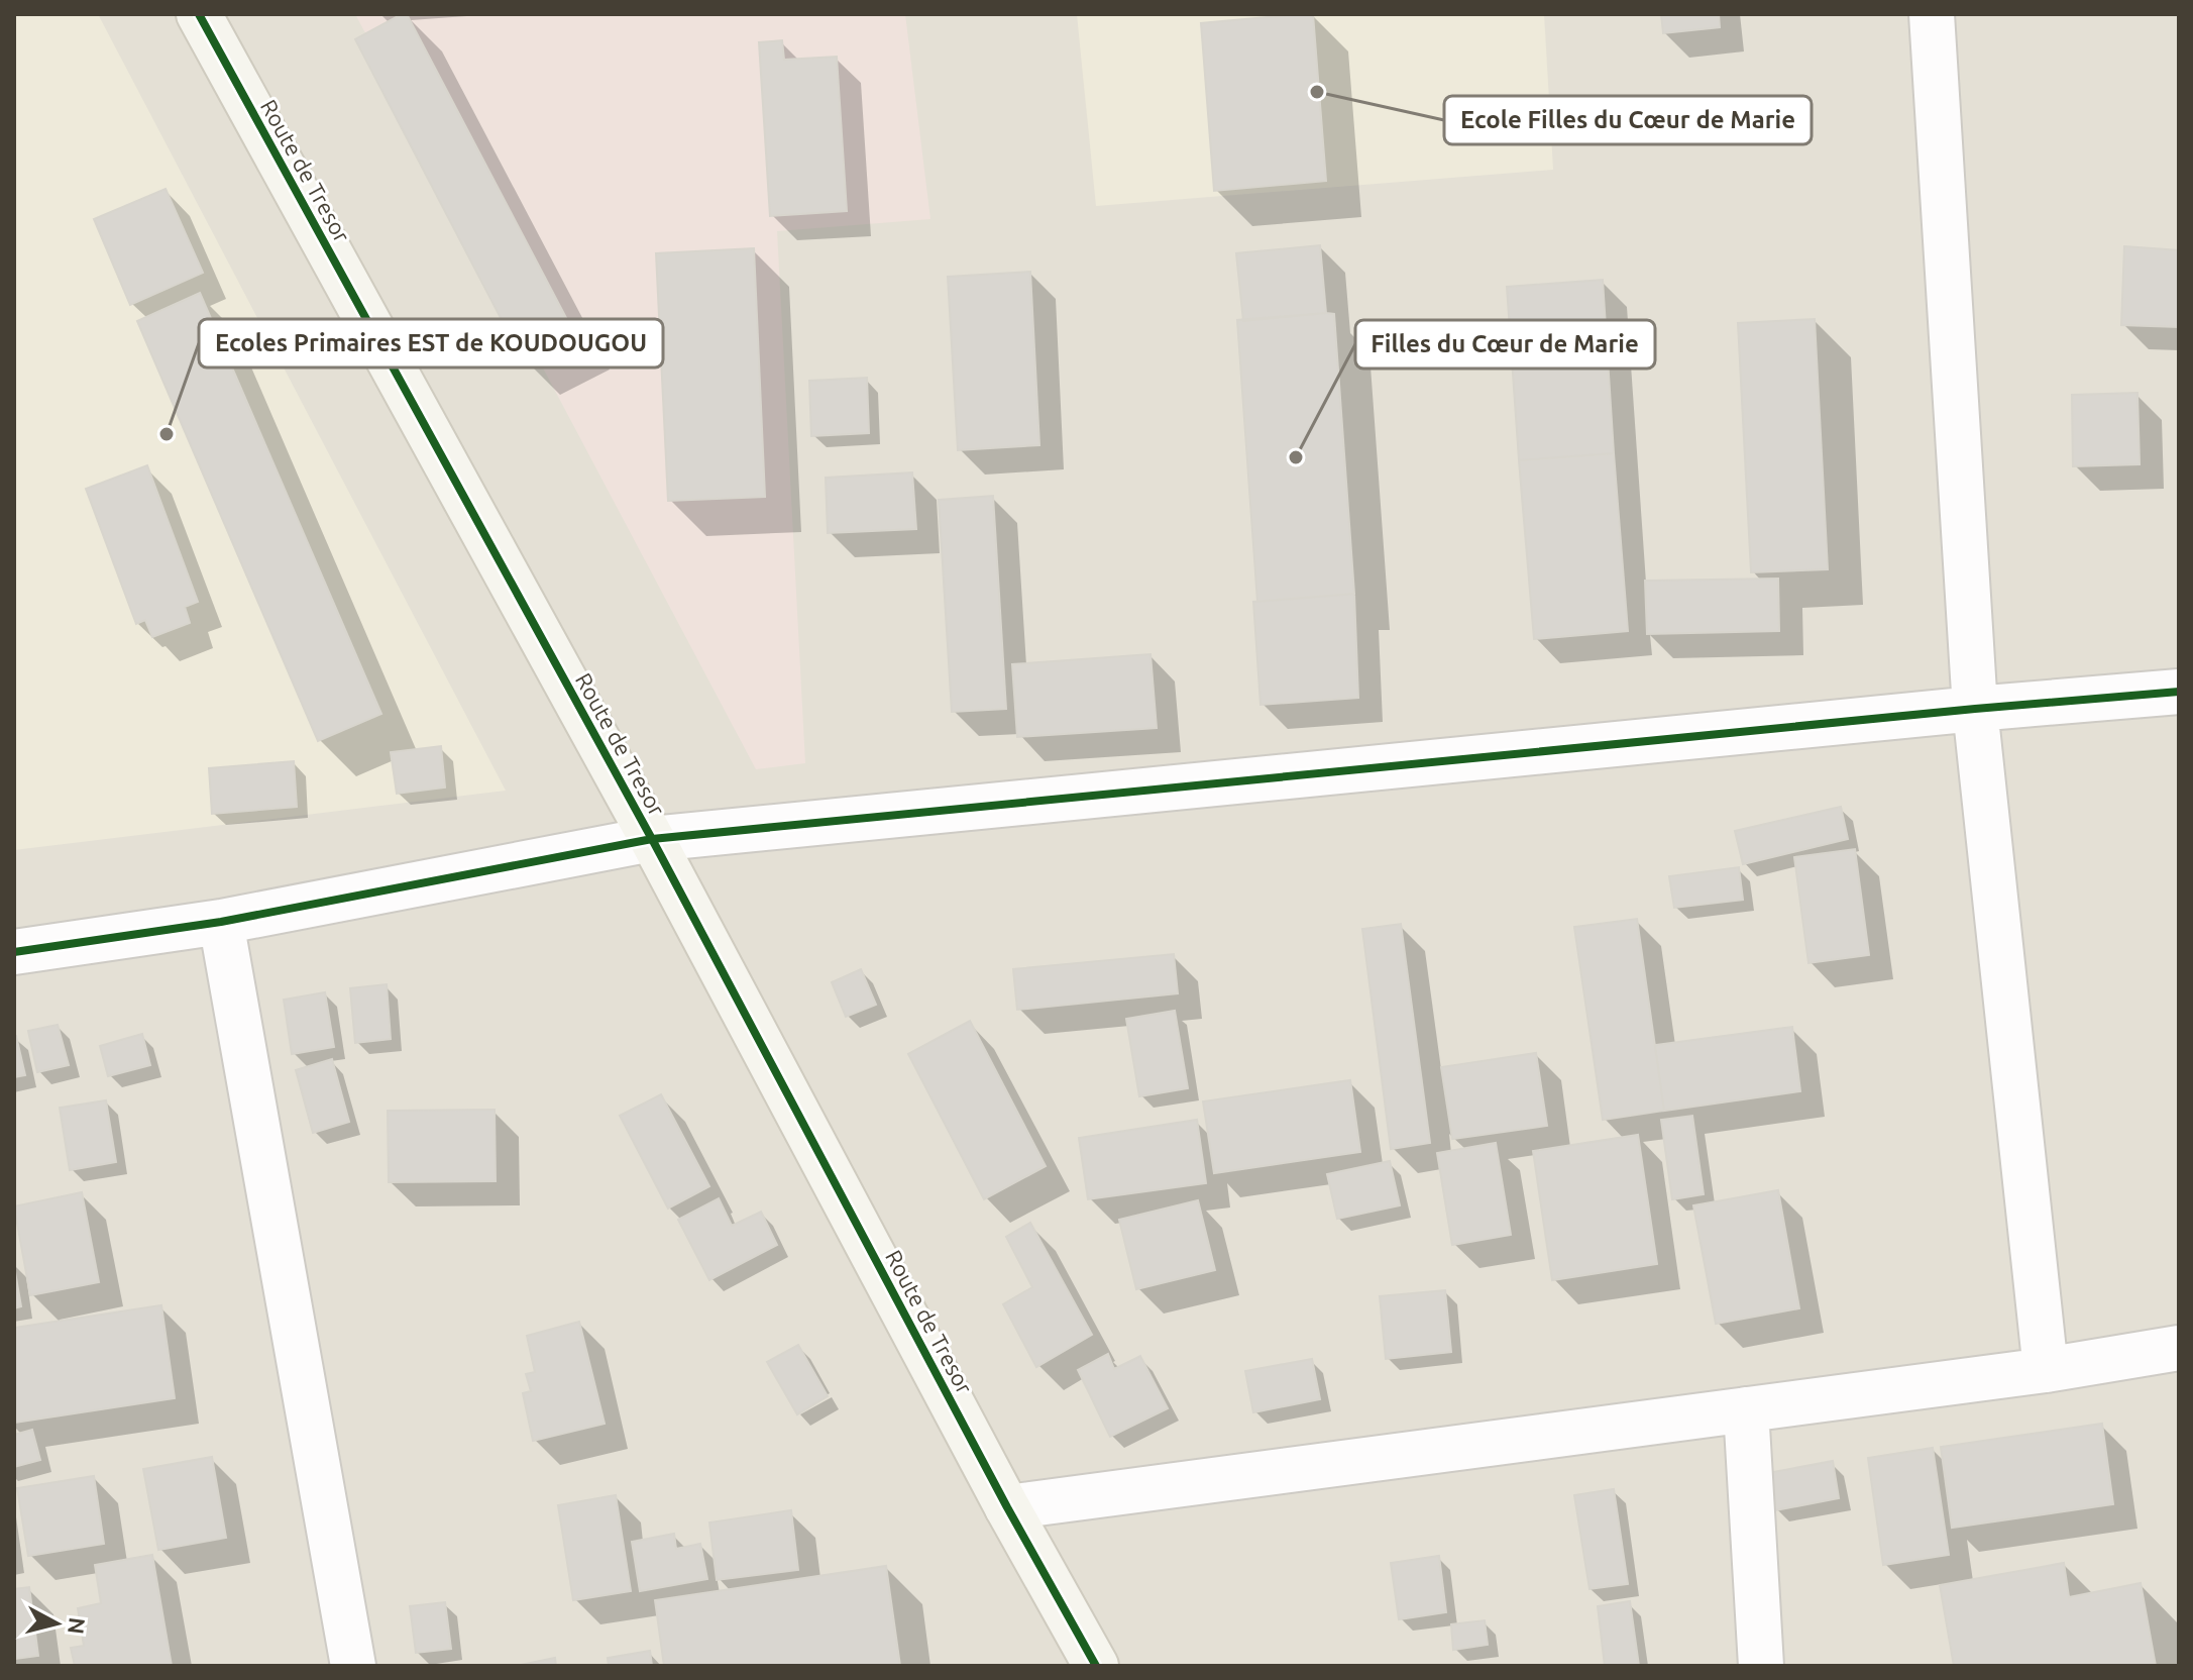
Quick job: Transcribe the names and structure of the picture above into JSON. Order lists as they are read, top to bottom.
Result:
{
  "streets": {
    "street": ["Route de Tresor"]
  },
  "places": ["Ecole Filles du Cœur de Marie", "Ecoles Primaires EST de KOUDOUGOU", "Filles du Cœur de Marie"],
  "north": "right"
}
